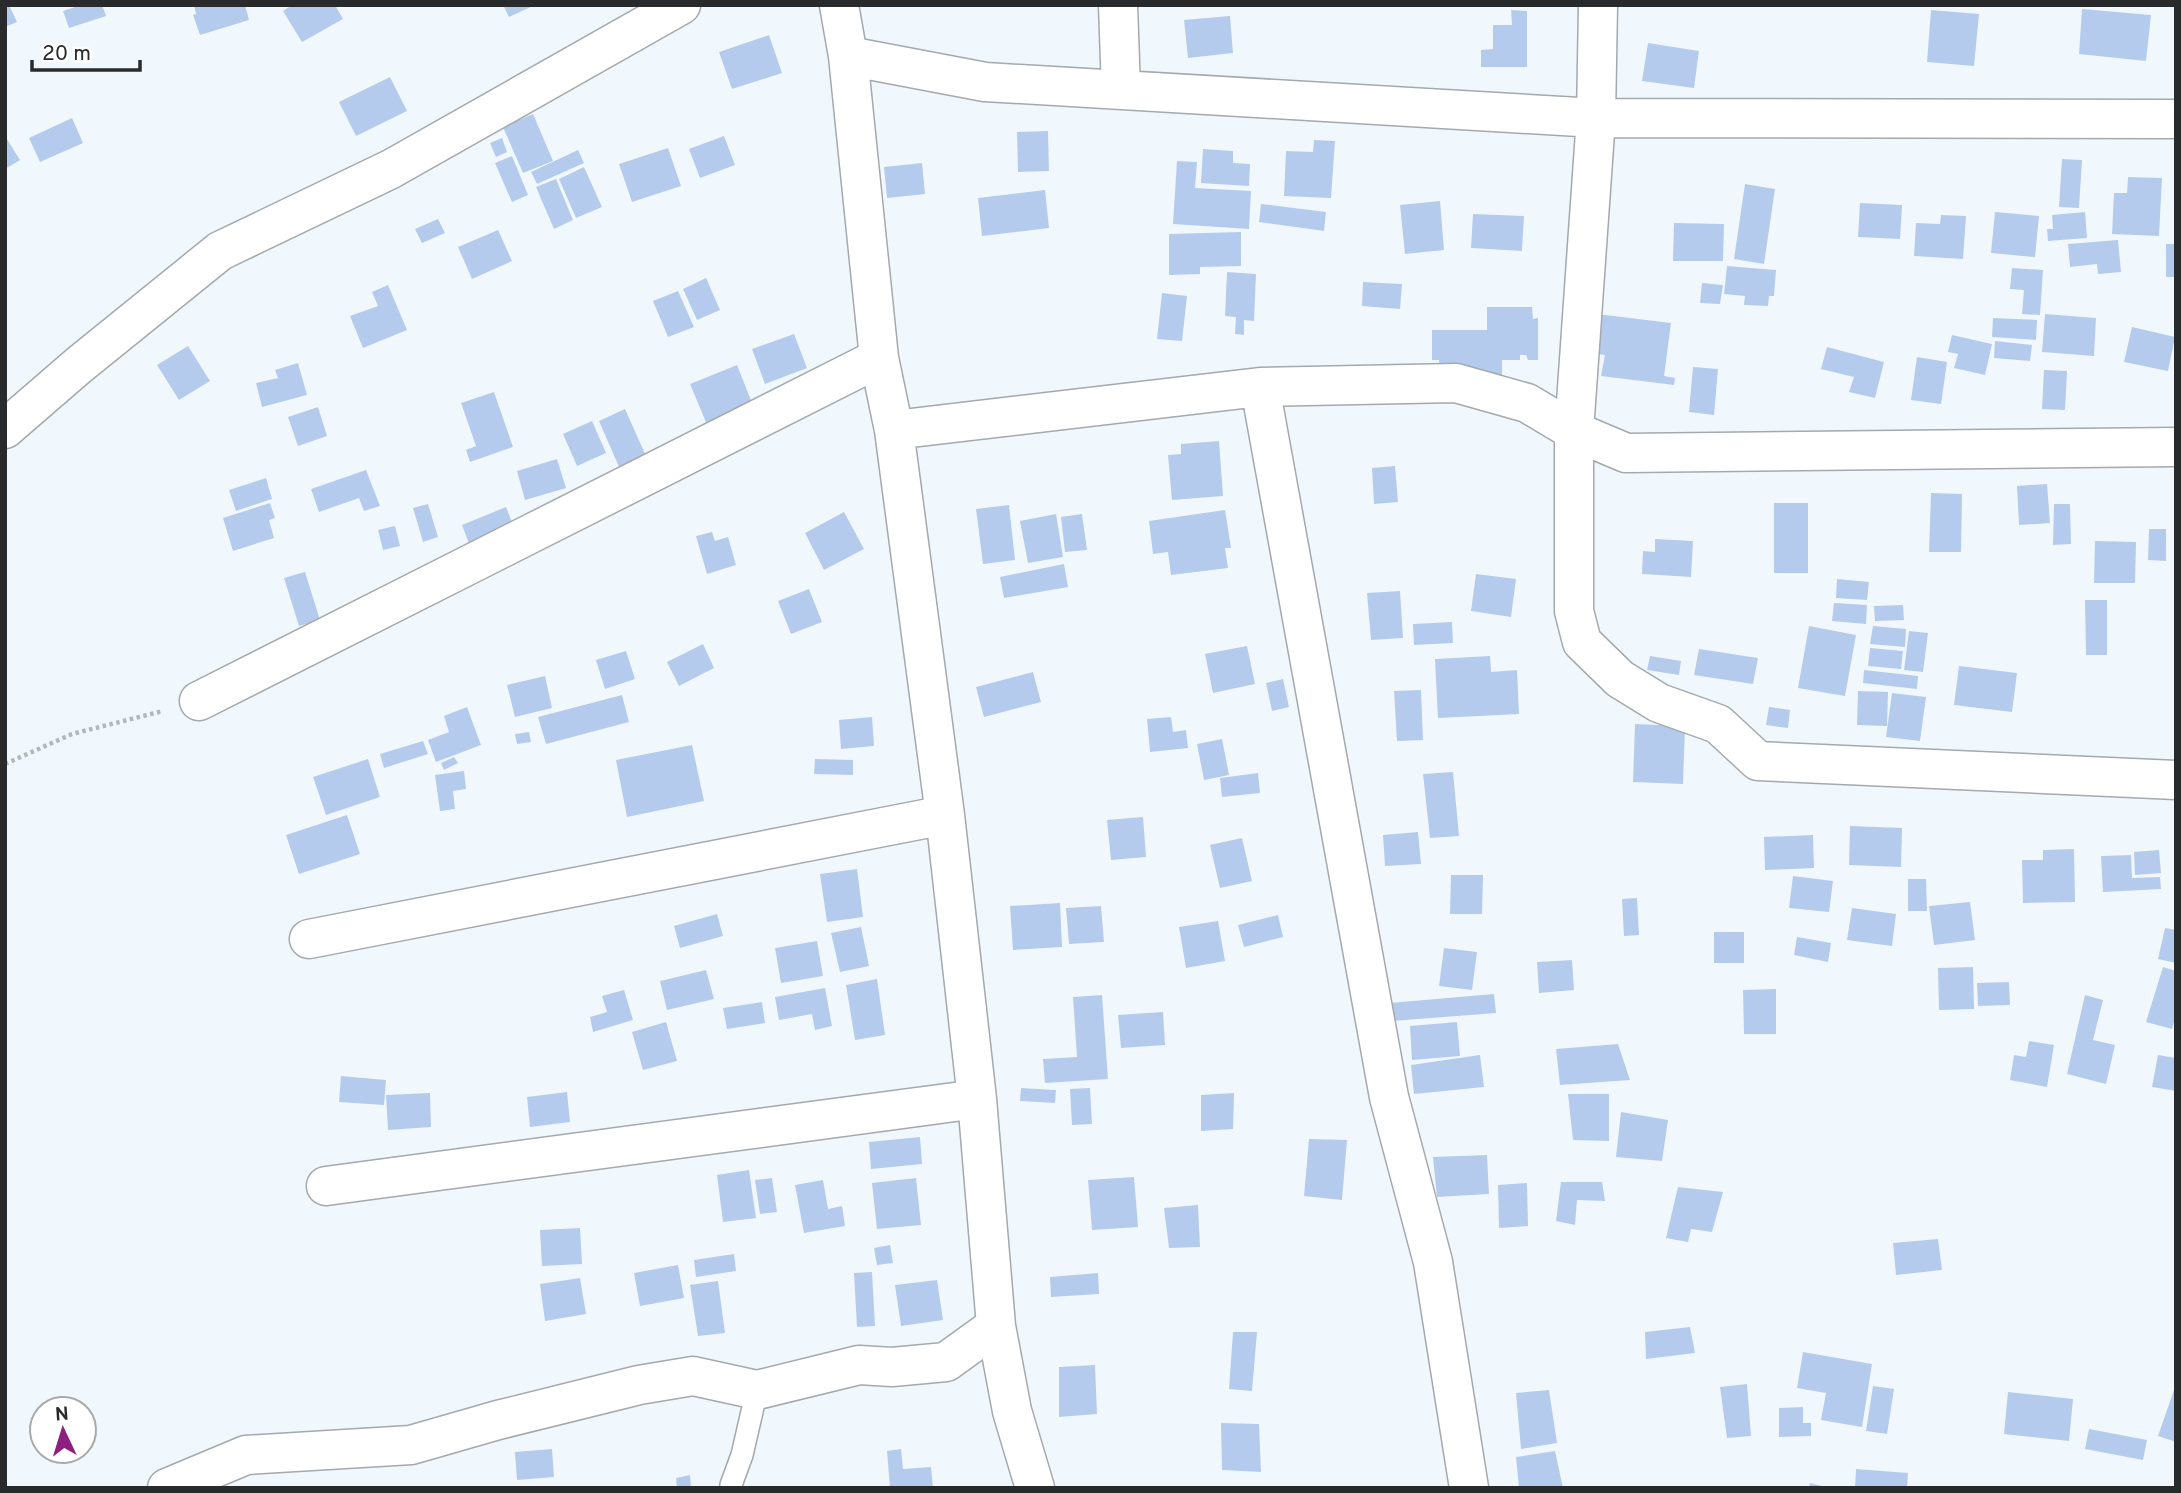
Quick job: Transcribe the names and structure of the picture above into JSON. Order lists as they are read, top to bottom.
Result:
{
  "scale_bar": "20 m",
  "north": "top"
}
